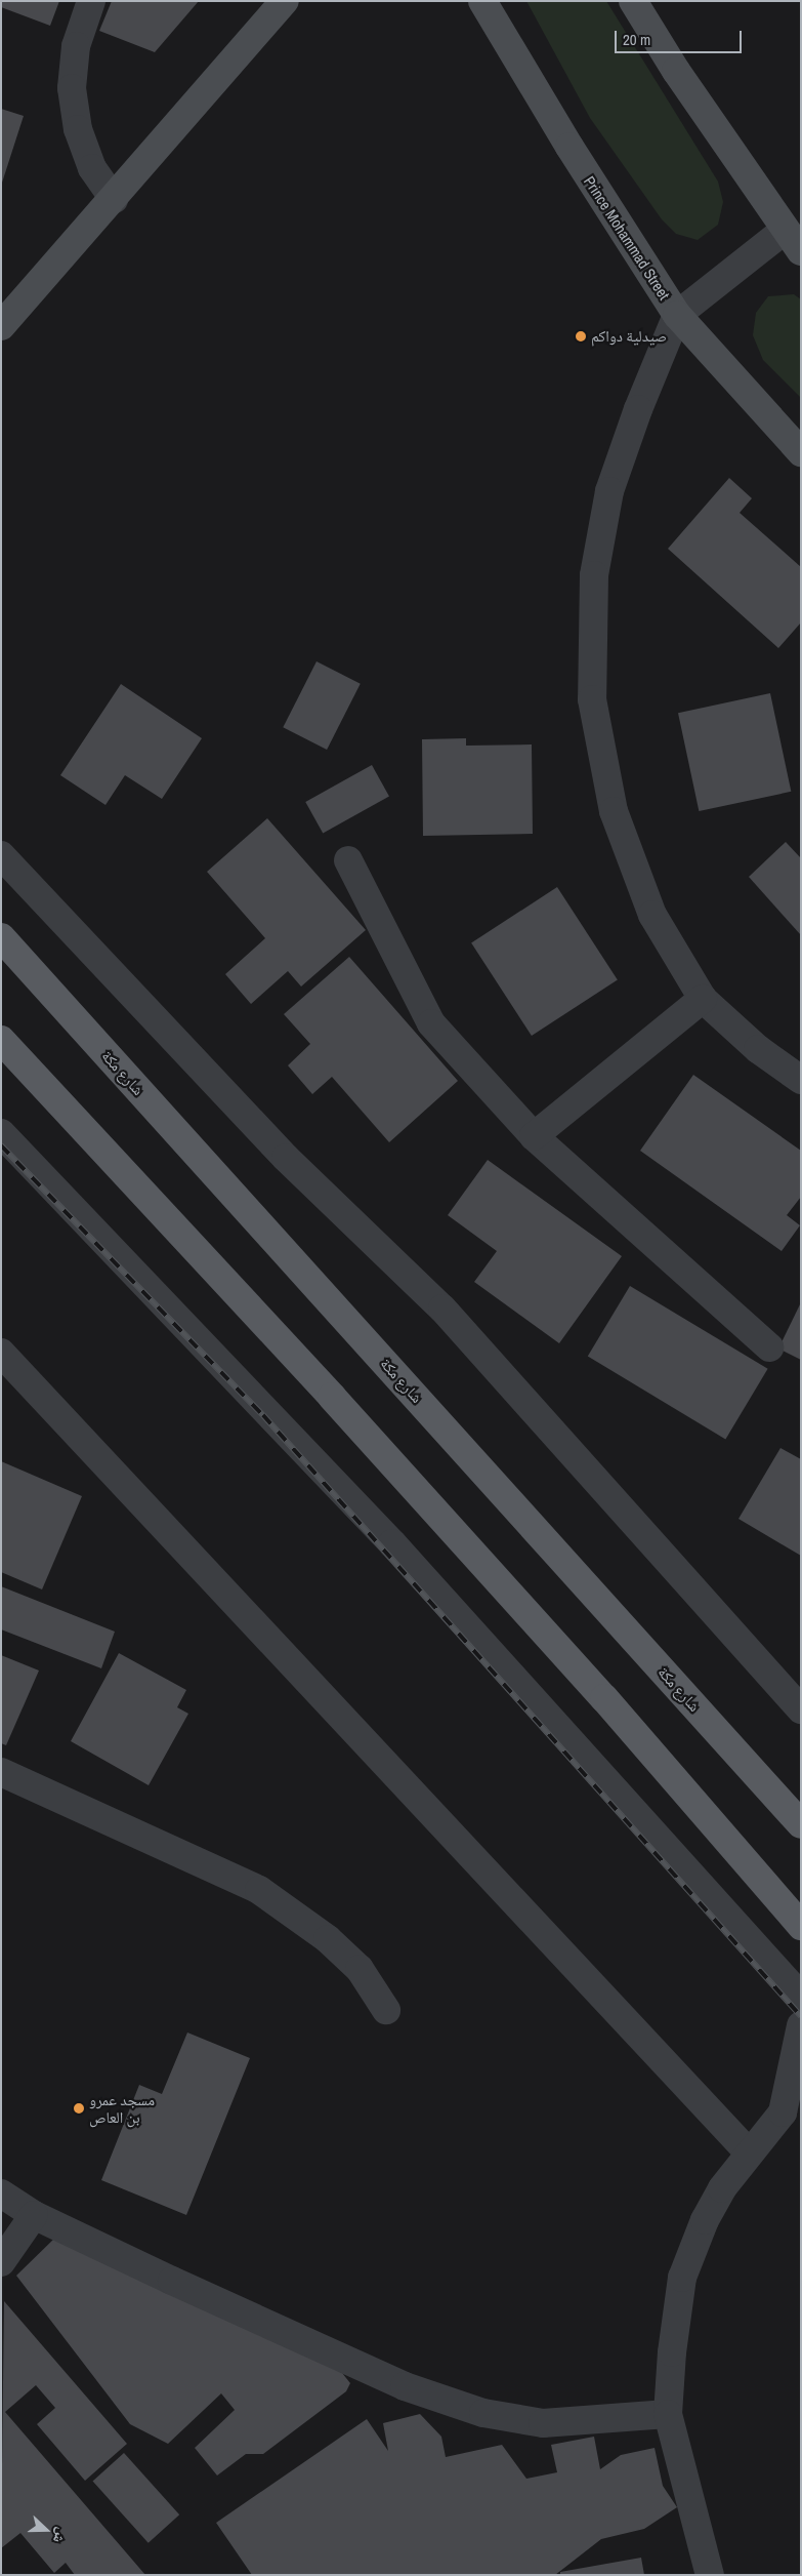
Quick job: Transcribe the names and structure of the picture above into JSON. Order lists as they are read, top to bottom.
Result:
{
  "streets": {
    "main road": ["Prince Mohammad Street", "شارع مكة"]
  },
  "places": ["صيدلية دواكم", "مسجد عمرو بن العاص"],
  "scale_bar": "20 m",
  "north": "right"
}
